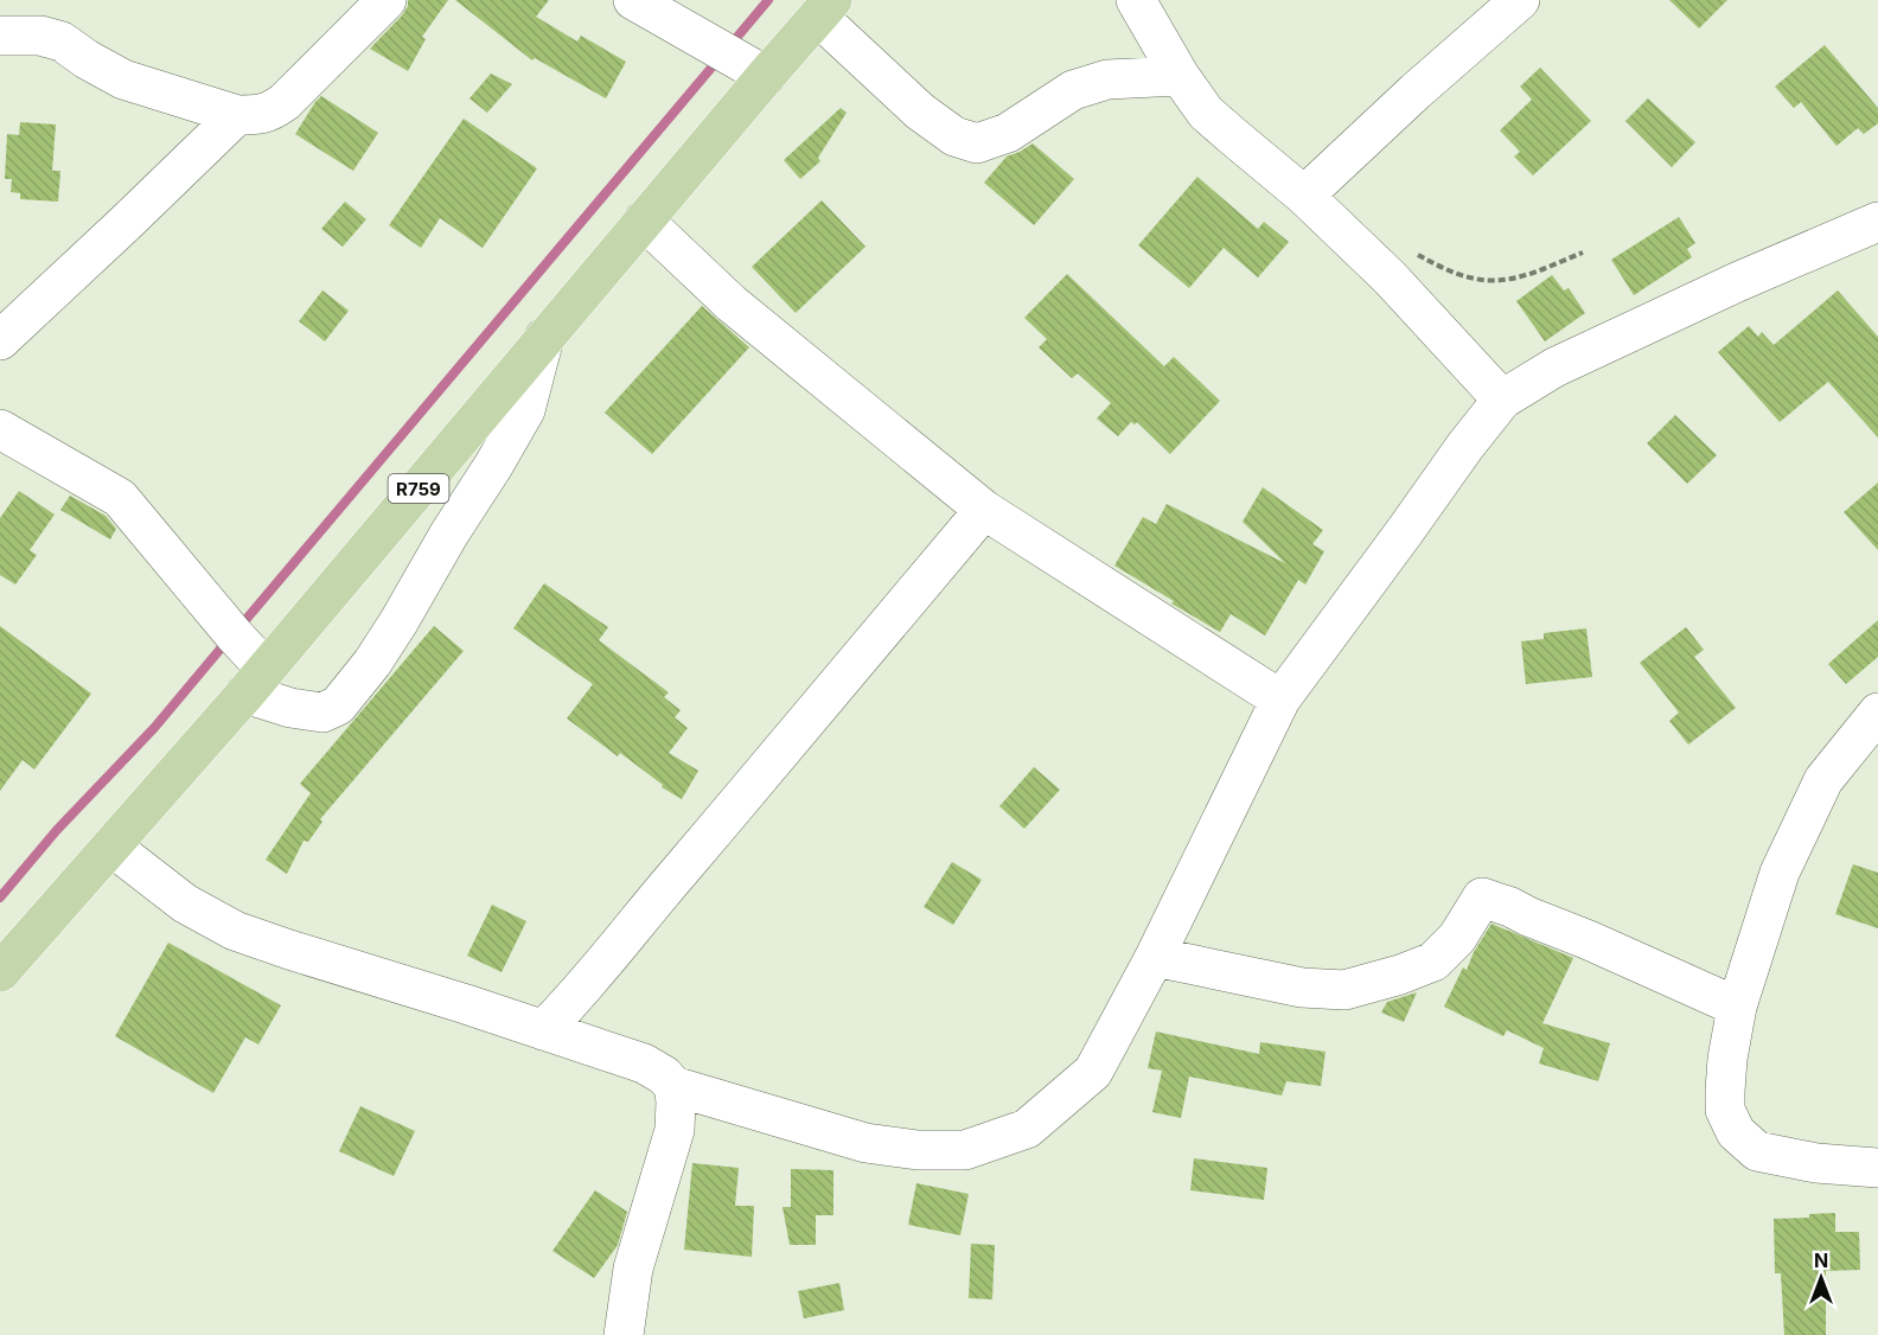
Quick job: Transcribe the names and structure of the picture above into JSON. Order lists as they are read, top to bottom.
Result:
{
  "streets": {
    "main road": ["R759"]
  },
  "north": "top"
}
